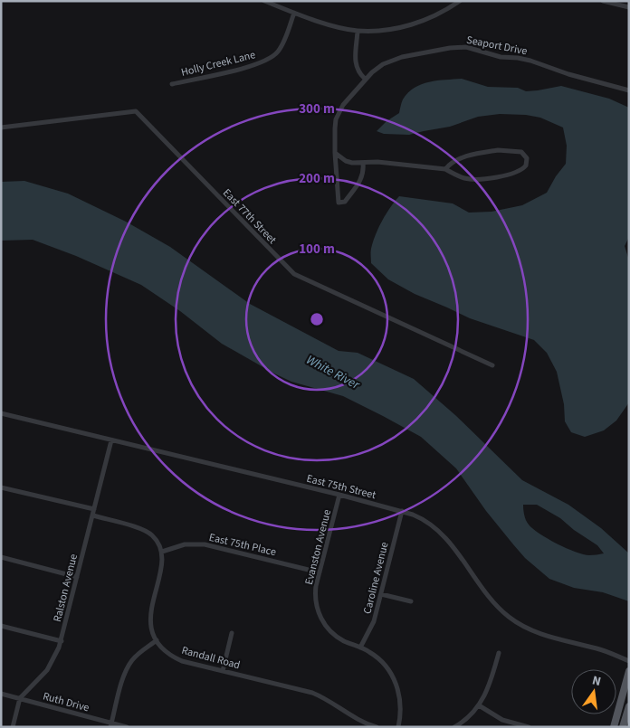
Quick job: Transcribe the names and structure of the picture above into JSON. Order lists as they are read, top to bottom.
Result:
{
  "streets": {
    "street": [
      "Seaport Drive",
      "Holly Creek Lane",
      "East 77th Street",
      "East 75th Street",
      "East 75th Place",
      "Evanston Avenue",
      "Caroline Avenue",
      "Ralston Avenue",
      "Randall Road",
      "Ruth Drive"
    ]
  },
  "crossings": [
    ["East 75th Street", "Evanston Avenue"],
    ["East 75th Street", "Caroline Avenue"],
    ["East 75th Street", "Ralston Avenue"],
    ["East 75th Place", "Evanston Avenue"],
    ["Evanston Avenue", "Caroline Avenue"],
    ["Ralston Avenue", "Ruth Drive"]
  ],
  "water": ["White River"],
  "north": "top",
  "rings": ["300 m", "200 m", "100 m"]
}
